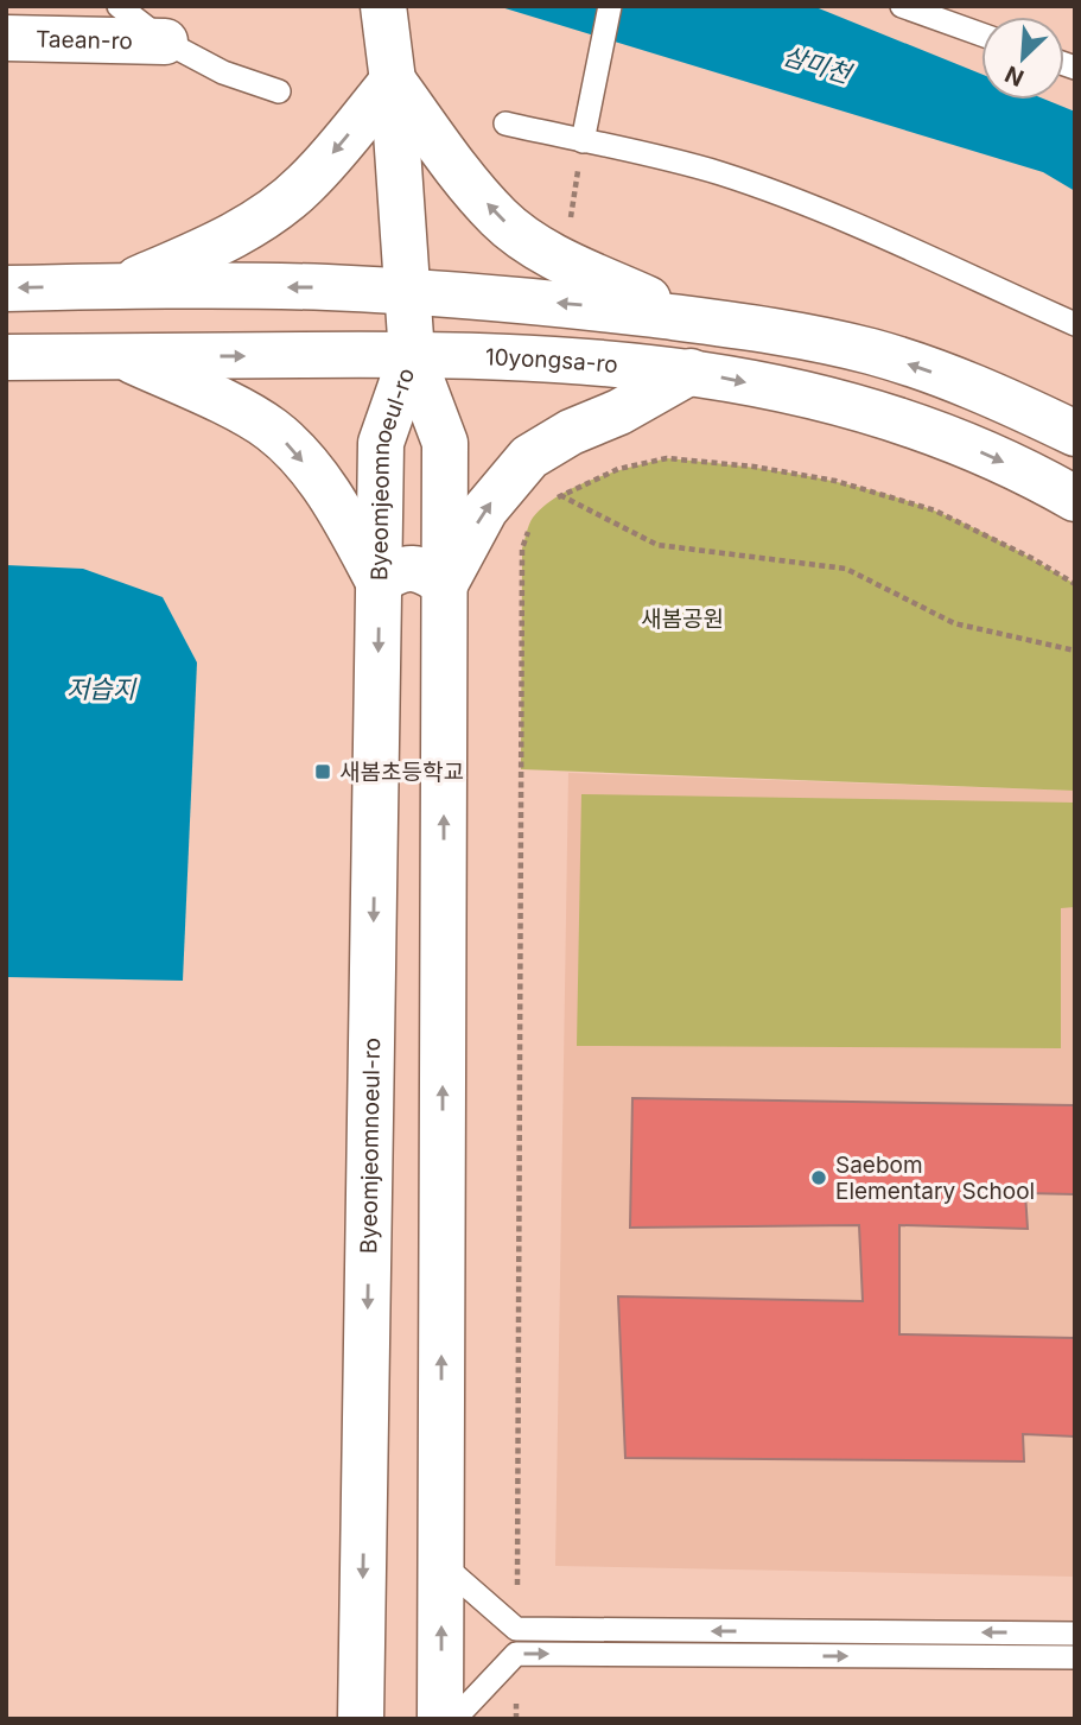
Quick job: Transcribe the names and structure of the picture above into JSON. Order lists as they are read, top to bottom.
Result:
{
  "streets": {
    "street": ["Taean-ro", "10yongsa-ro", "Byeomjeomnoeul-ro"]
  },
  "crossings": [
    ["10yongsa-ro", "Byeomjeomnoeul-ro"]
  ],
  "water": ["삼미천", "저습지"],
  "parks": ["새봄공원"],
  "places": {
    "transit": ["새봄초등학교"],
    "other": ["Saebom Elementary School"]
  },
  "north": "bottom left"
}
